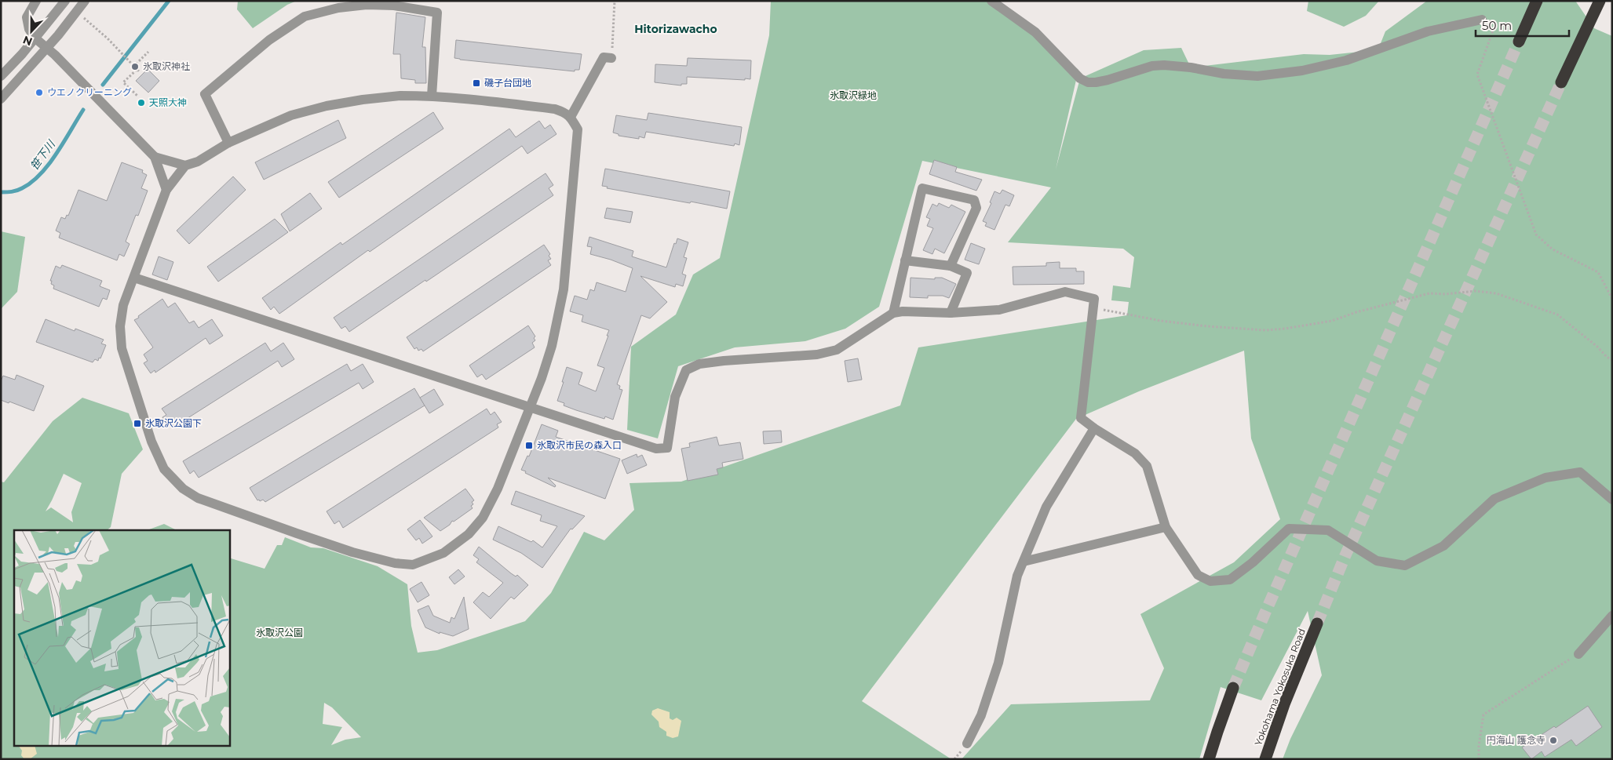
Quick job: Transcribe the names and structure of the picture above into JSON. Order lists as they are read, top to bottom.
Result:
{
  "streets": {
    "highway": ["Yokohama Yokosuka Road"]
  },
  "districts": ["Hitorizawacho"],
  "water": ["笹下川"],
  "parks": ["氷取沢緑地", "氷取沢公園"],
  "places": {
    "other": [
      "氷取沢神社",
      "ウエノクリーニング",
      "天照大神",
      "円海山 護念寺"
    ],
    "transit": ["磯子台団地", "氷取沢公園下", "氷取沢市民の森入口"]
  },
  "scale_bar": "50 m",
  "north": "bottom"
}
